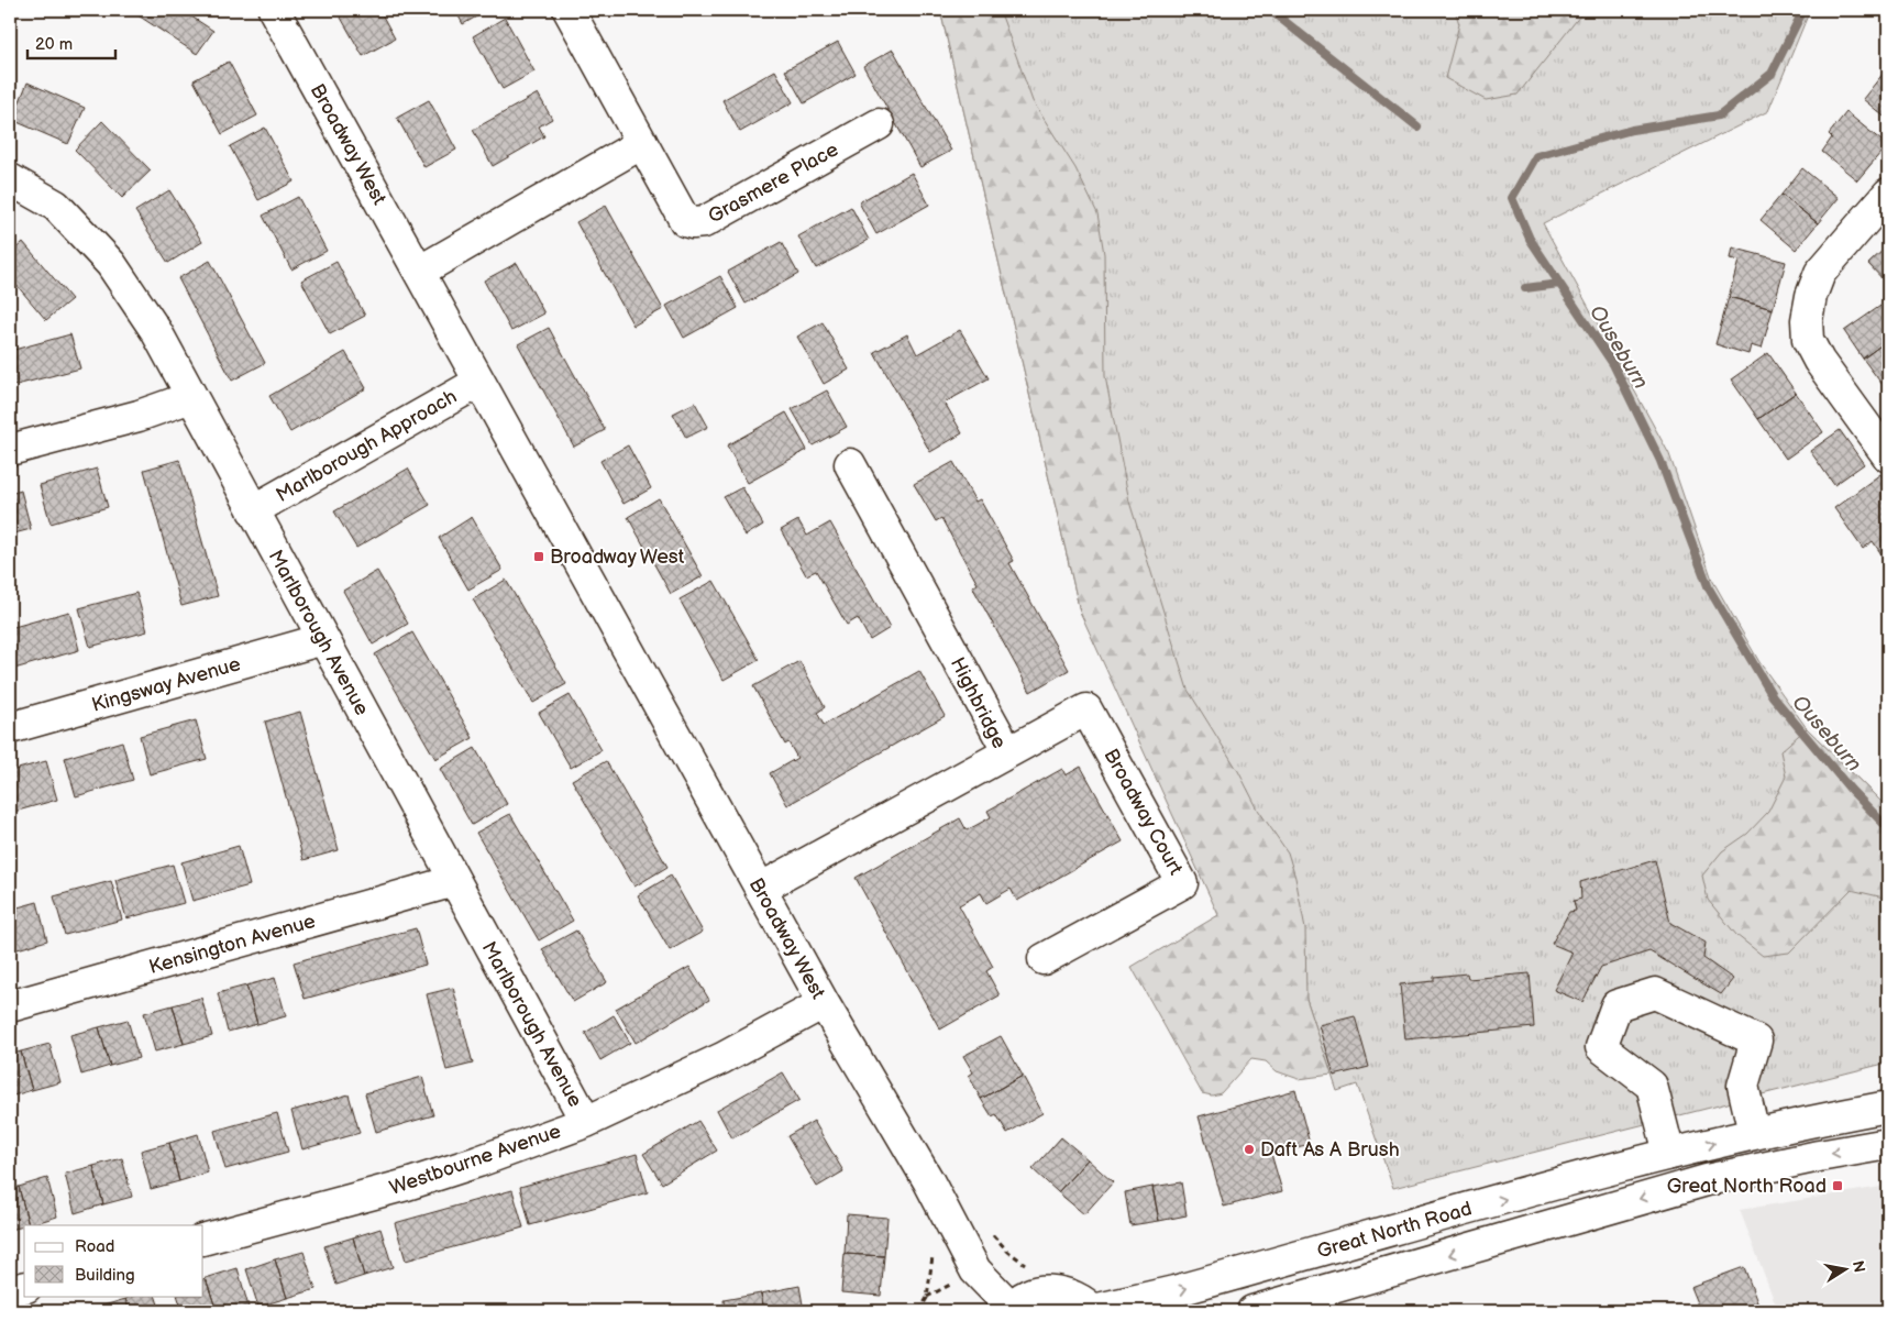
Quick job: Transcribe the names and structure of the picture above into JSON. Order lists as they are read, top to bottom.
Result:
{
  "streets": {
    "street": [
      "Broadway West",
      "Grasmere Place",
      "Marlborough Approach",
      "Marlborough Avenue",
      "Kingsway Avenue",
      "Highbridge",
      "Broadway Court",
      "Kensington Avenue",
      "Westbourne Avenue",
      "Great North Road"
    ]
  },
  "crossings": [
    ["Broadway West", "Marlborough Approach"],
    ["Broadway West", "Highbridge"],
    ["Broadway West", "Westbourne Avenue"],
    ["Broadway West", "Great North Road"],
    ["Marlborough Approach", "Marlborough Avenue"],
    ["Marlborough Avenue", "Kingsway Avenue"],
    ["Marlborough Avenue", "Kensington Avenue"],
    ["Marlborough Avenue", "Westbourne Avenue"],
    ["Highbridge", "Broadway Court"]
  ],
  "water": ["Ouseburn"],
  "places": {
    "transit": ["Broadway West", "Great North Road"],
    "other": ["Daft As A Brush"]
  },
  "legend": ["Road", "Building"],
  "scale_bar": "20 m",
  "north": "right"
}
